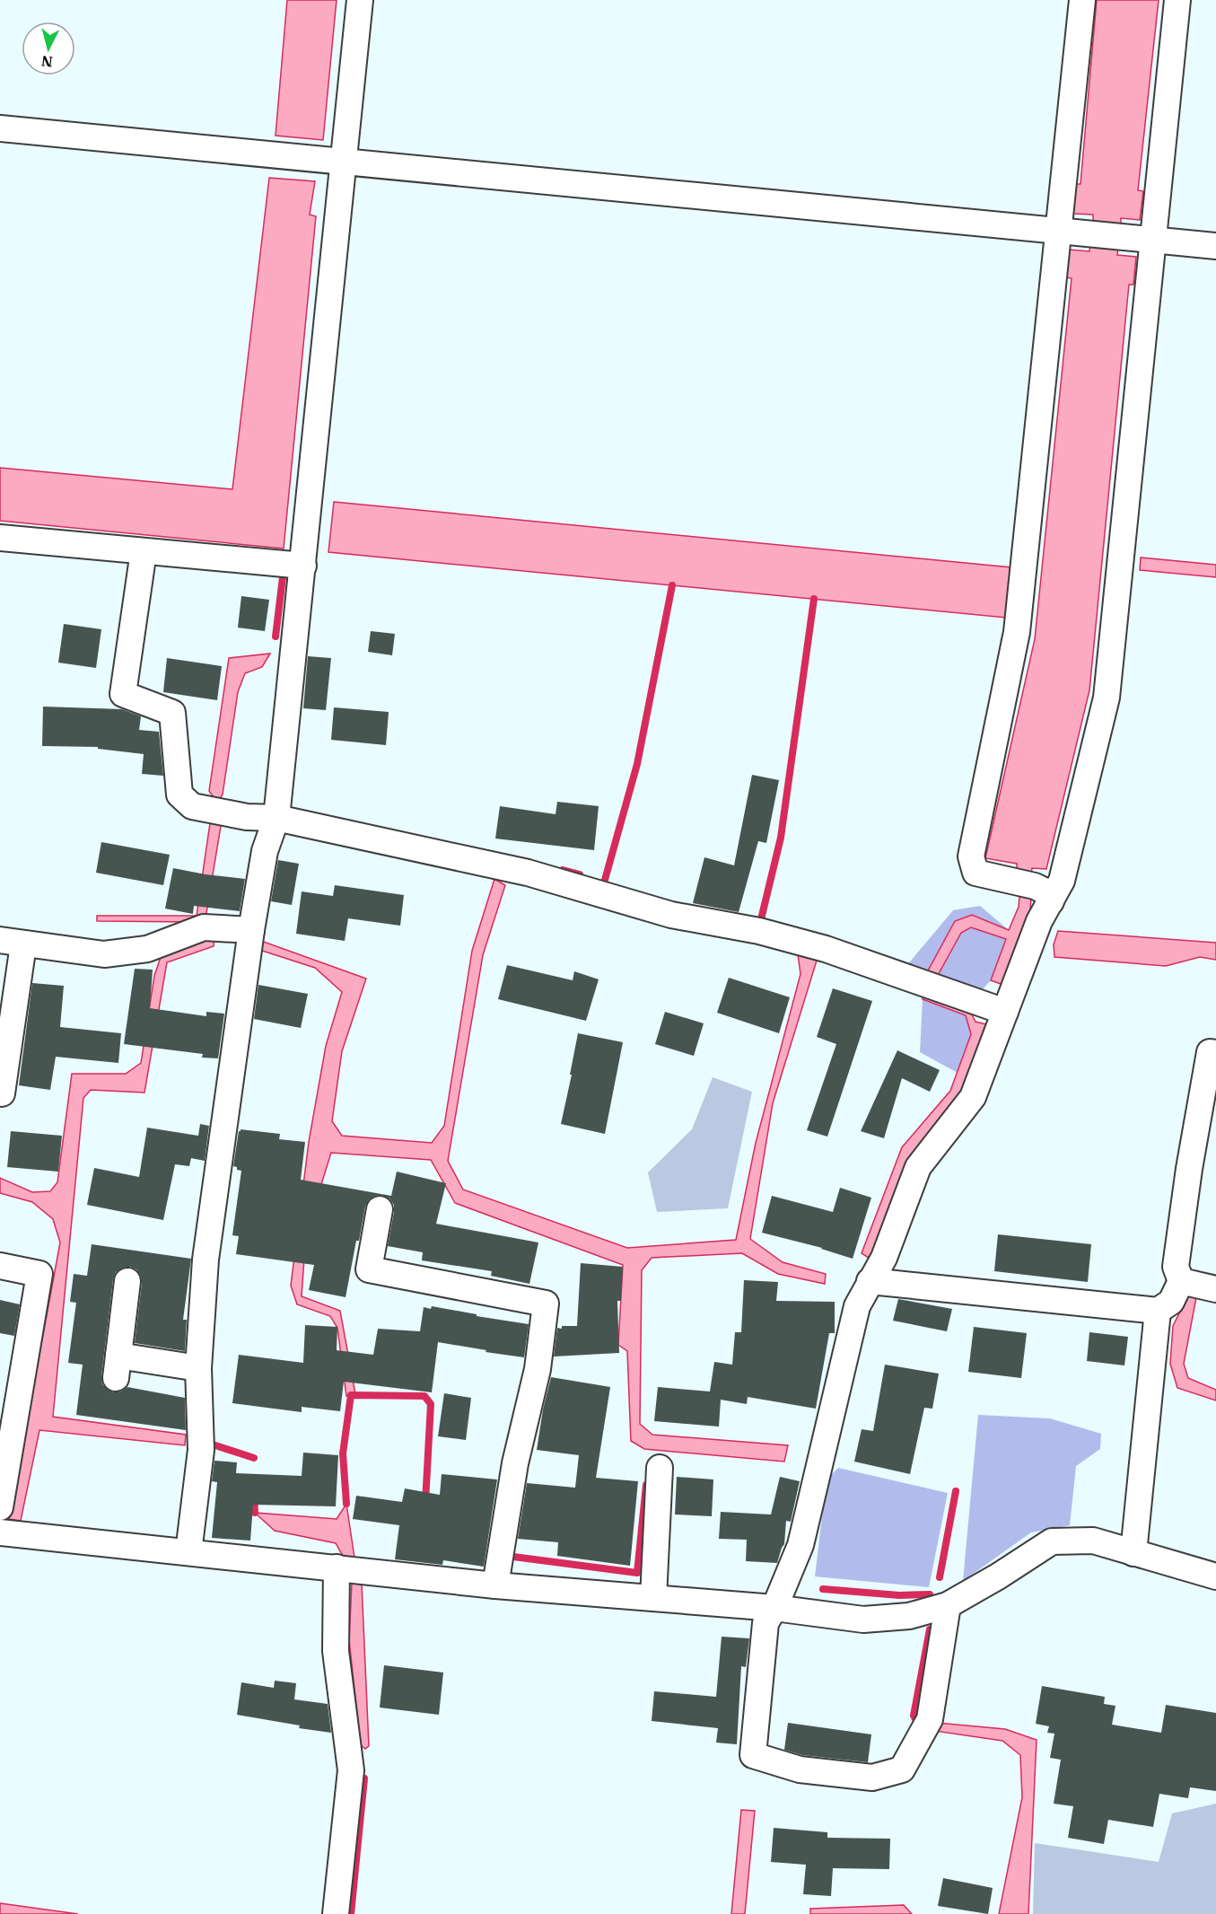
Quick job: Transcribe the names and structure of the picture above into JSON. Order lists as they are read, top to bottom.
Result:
{
  "north": "bottom"
}
